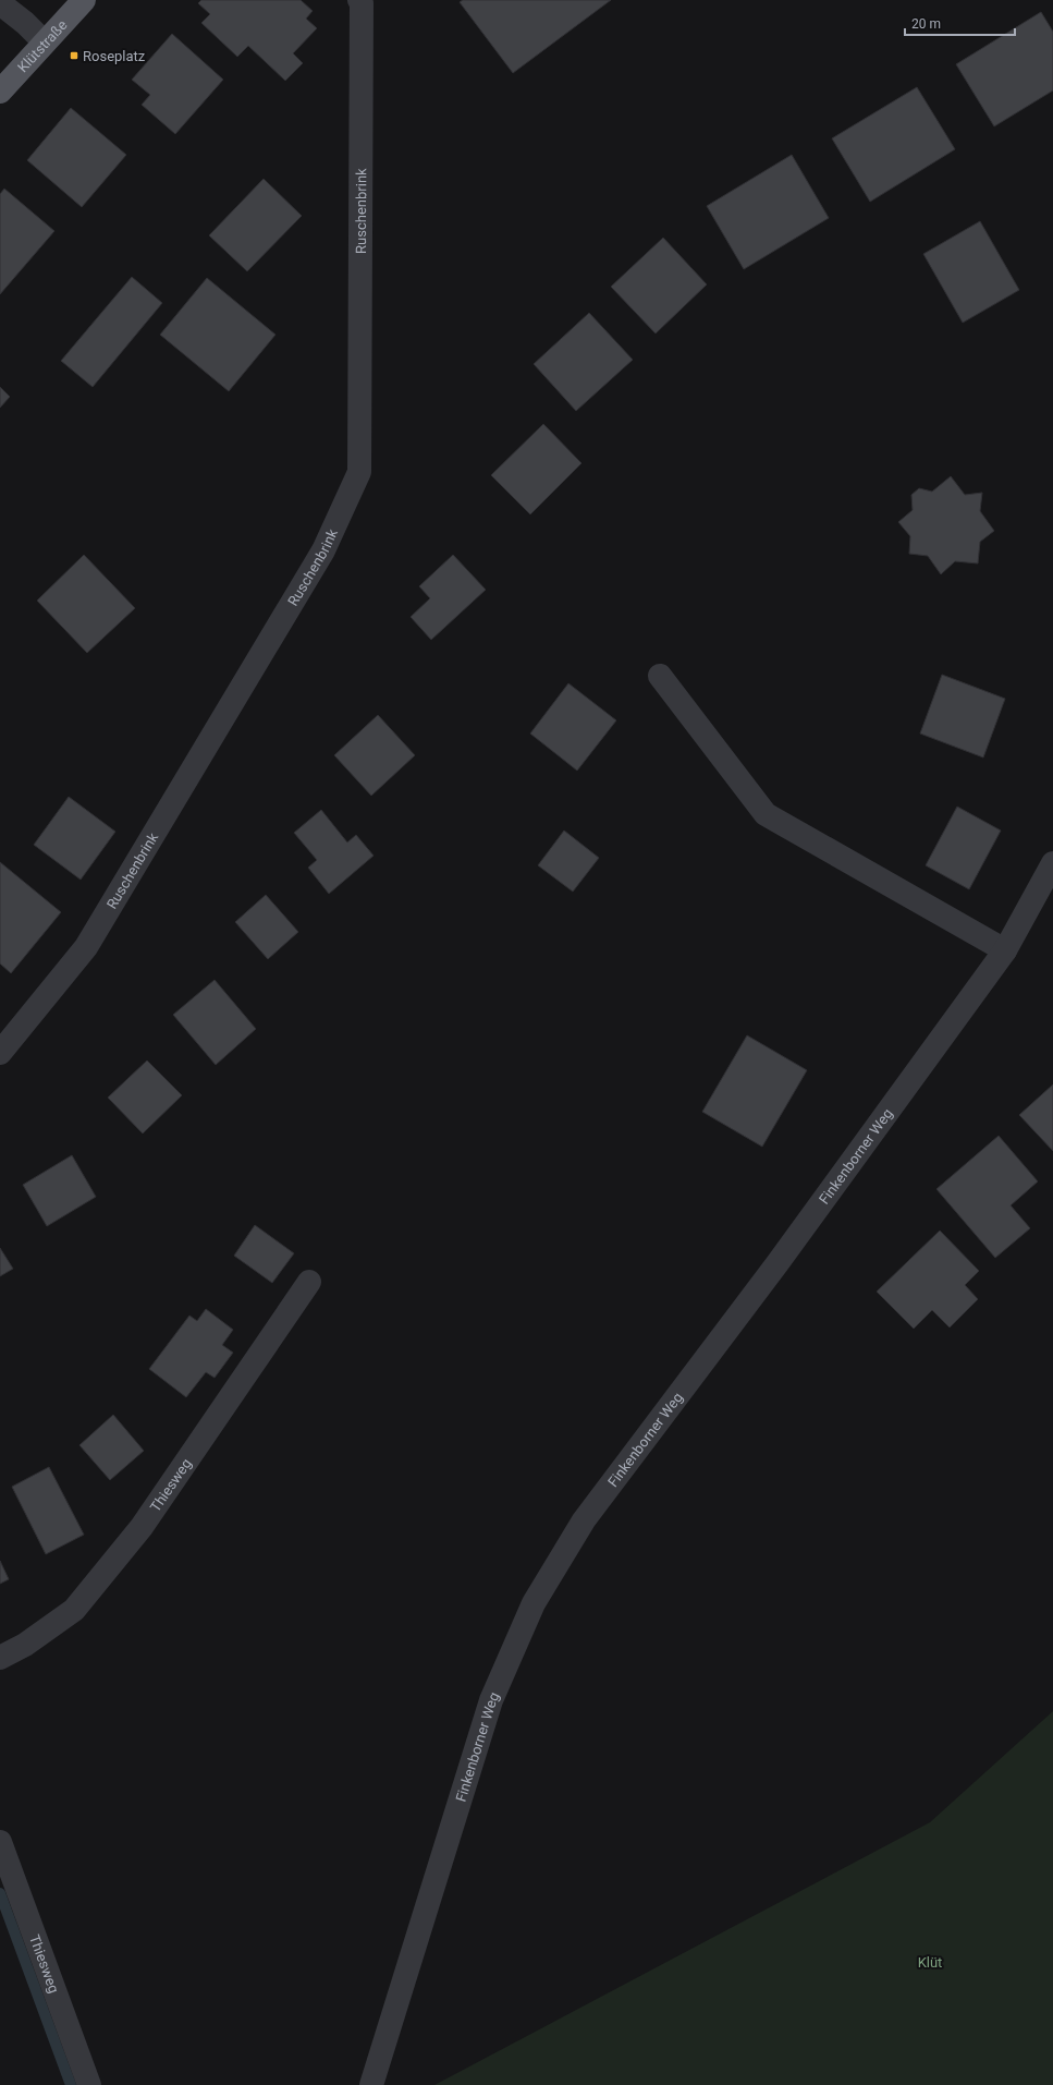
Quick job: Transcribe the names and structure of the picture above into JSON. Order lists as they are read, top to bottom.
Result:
{
  "streets": {
    "main road": ["Klütstraße"],
    "street": ["Ruschenbrink", "Finkenborner Weg", "Thiesweg"]
  },
  "parks": ["Klüt"],
  "places": {
    "transit": ["Roseplatz"]
  },
  "scale_bar": "20 m"
}
